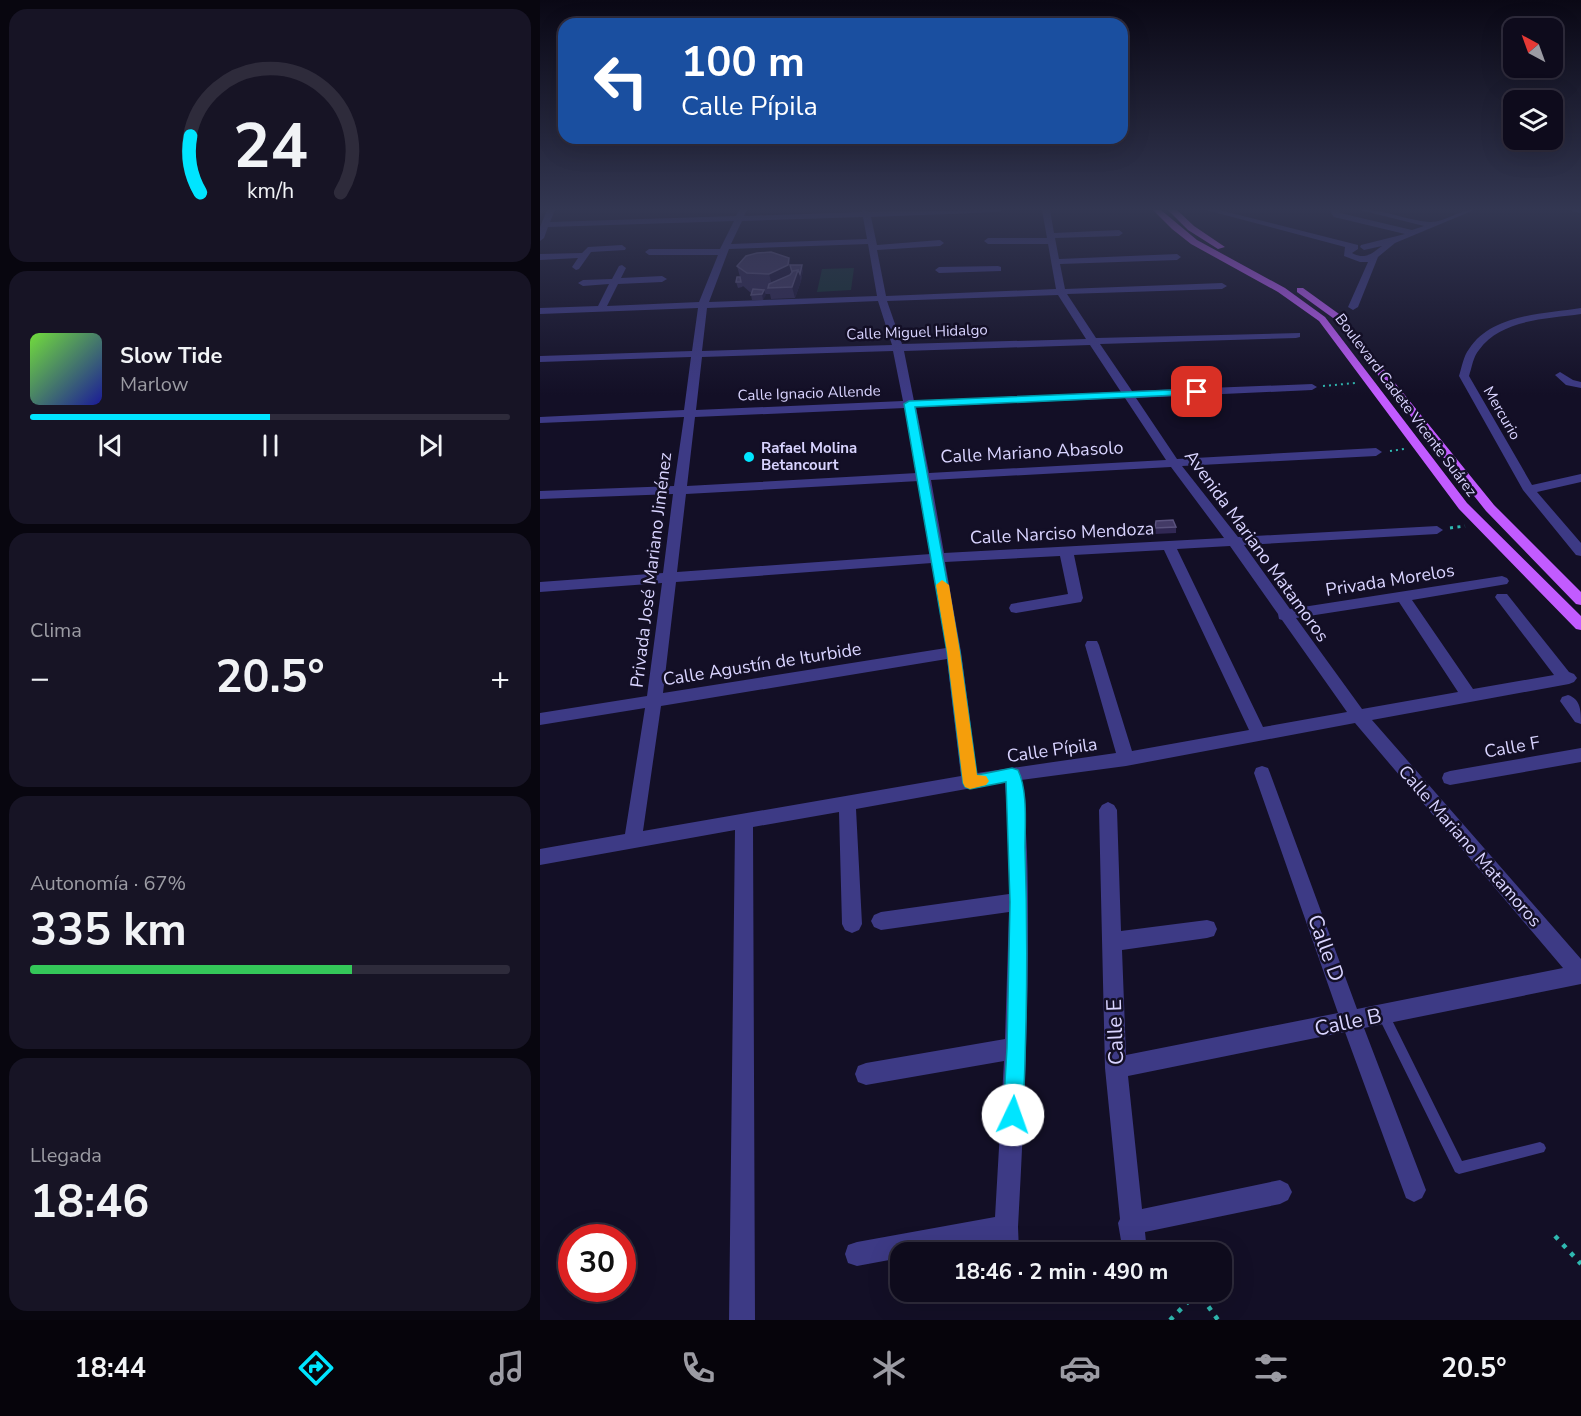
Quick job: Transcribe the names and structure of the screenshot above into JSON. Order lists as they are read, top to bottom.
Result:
{
  "streets": {
    "main road": ["Boulevard Cadete Vicente Suárez"],
    "street": [
      "Calle Miguel Hidalgo",
      "Calle Ignacio Allende",
      "Mercurio",
      "Calle Mariano Abasolo",
      "Calle Narciso Mendoza",
      "Avenida Mariano Matamoros",
      "Privada José Mariano Jiménez",
      "Privada Morelos",
      "Calle Agustín de Iturbide",
      "Calle F",
      "Calle Pípila",
      "Calle Mariano Matamoros",
      "Calle D",
      "Calle B",
      "Calle E"
    ]
  },
  "crossings": [
    ["Calle Miguel Hidalgo", "Avenida Mariano Matamoros"],
    ["Calle Miguel Hidalgo", "Privada José Mariano Jiménez"],
    ["Calle Ignacio Allende", "Avenida Mariano Matamoros"],
    ["Calle Ignacio Allende", "Privada José Mariano Jiménez"],
    ["Calle Mariano Abasolo", "Avenida Mariano Matamoros"],
    ["Calle Mariano Abasolo", "Privada José Mariano Jiménez"],
    ["Calle Narciso Mendoza", "Avenida Mariano Matamoros"],
    ["Calle Narciso Mendoza", "Privada José Mariano Jiménez"],
    ["Avenida Mariano Matamoros", "Privada Morelos"],
    ["Avenida Mariano Matamoros", "Calle Pípila"],
    ["Avenida Mariano Matamoros", "Calle Mariano Matamoros"],
    ["Privada José Mariano Jiménez", "Calle Agustín de Iturbide"],
    ["Privada José Mariano Jiménez", "Calle Pípila"],
    ["Calle Pípila", "Calle Mariano Matamoros"],
    ["Calle Mariano Matamoros", "Calle B"],
    ["Calle D", "Calle B"],
    ["Calle B", "Calle E"]
  ],
  "places": ["Rafael Molina Betancourt"],
  "north": "top left",
  "page": {
    "turn": ["100 m", "Calle Pípila"],
    "song": ["Slow Tide", "Marlow"],
    "tile": [
      "Clima",
      ["Autonomía · 67%", "335 km"],
      ["Llegada", "18:46"]
    ],
    "heat": ["−", "20.5°", "+"],
    "limit": "30",
    "trip": "18:46 · 2 min · 490 m",
    "tabs": ["18:44", "20.5°"],
    "gauge": ["24", "km/h"]
  }
}
